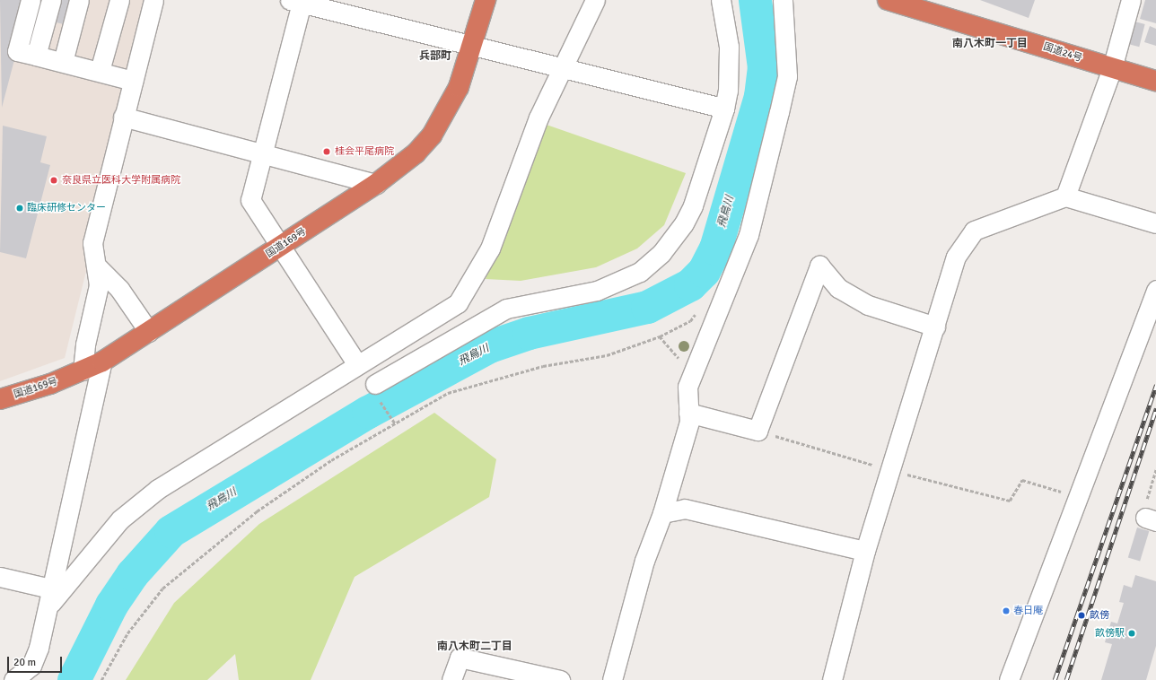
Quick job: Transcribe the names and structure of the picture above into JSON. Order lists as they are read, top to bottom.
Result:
{
  "streets": {
    "highway": ["国道24号", "国道169号"]
  },
  "districts": ["南八木町一丁目", "兵部町", "南八木町二丁目"],
  "water": ["飛鳥川"],
  "places": [
    "桂会平尾病院",
    "奈良県立医科大学附属病院",
    "臨床研修センター",
    "春日庵",
    "畝傍",
    "畝傍駅"
  ],
  "scale_bar": "20 m"
}
